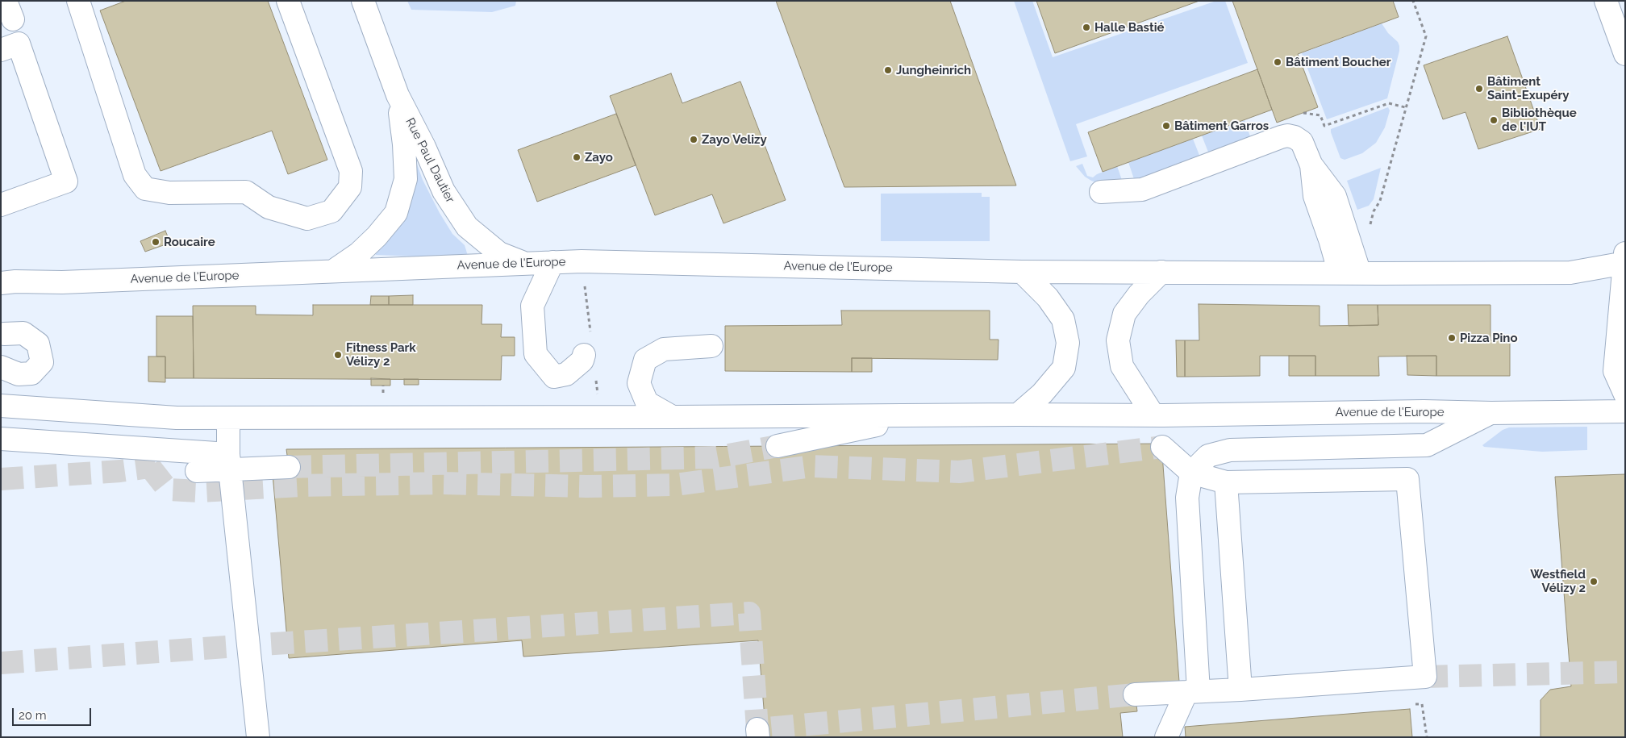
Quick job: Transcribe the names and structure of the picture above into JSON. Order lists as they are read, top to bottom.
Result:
{
  "streets": {
    "street": ["Rue Paul Dautier", "Avenue de l'Europe"]
  },
  "crossings": [
    ["Rue Paul Dautier", "Avenue de l'Europe"]
  ],
  "places": [
    "Halle Bastié",
    "Bâtiment Boucher",
    "Jungheinrich",
    "Bâtiment Saint-Exupéry",
    "Bibliothèque de l'IUT",
    "Bâtiment Garros",
    "Zayo Velizy",
    "Zayo",
    "Roucaire",
    "Pizza Pino",
    "Fitness Park Vélizy 2",
    "Westfield Vélizy 2"
  ],
  "scale_bar": "20 m"
}
